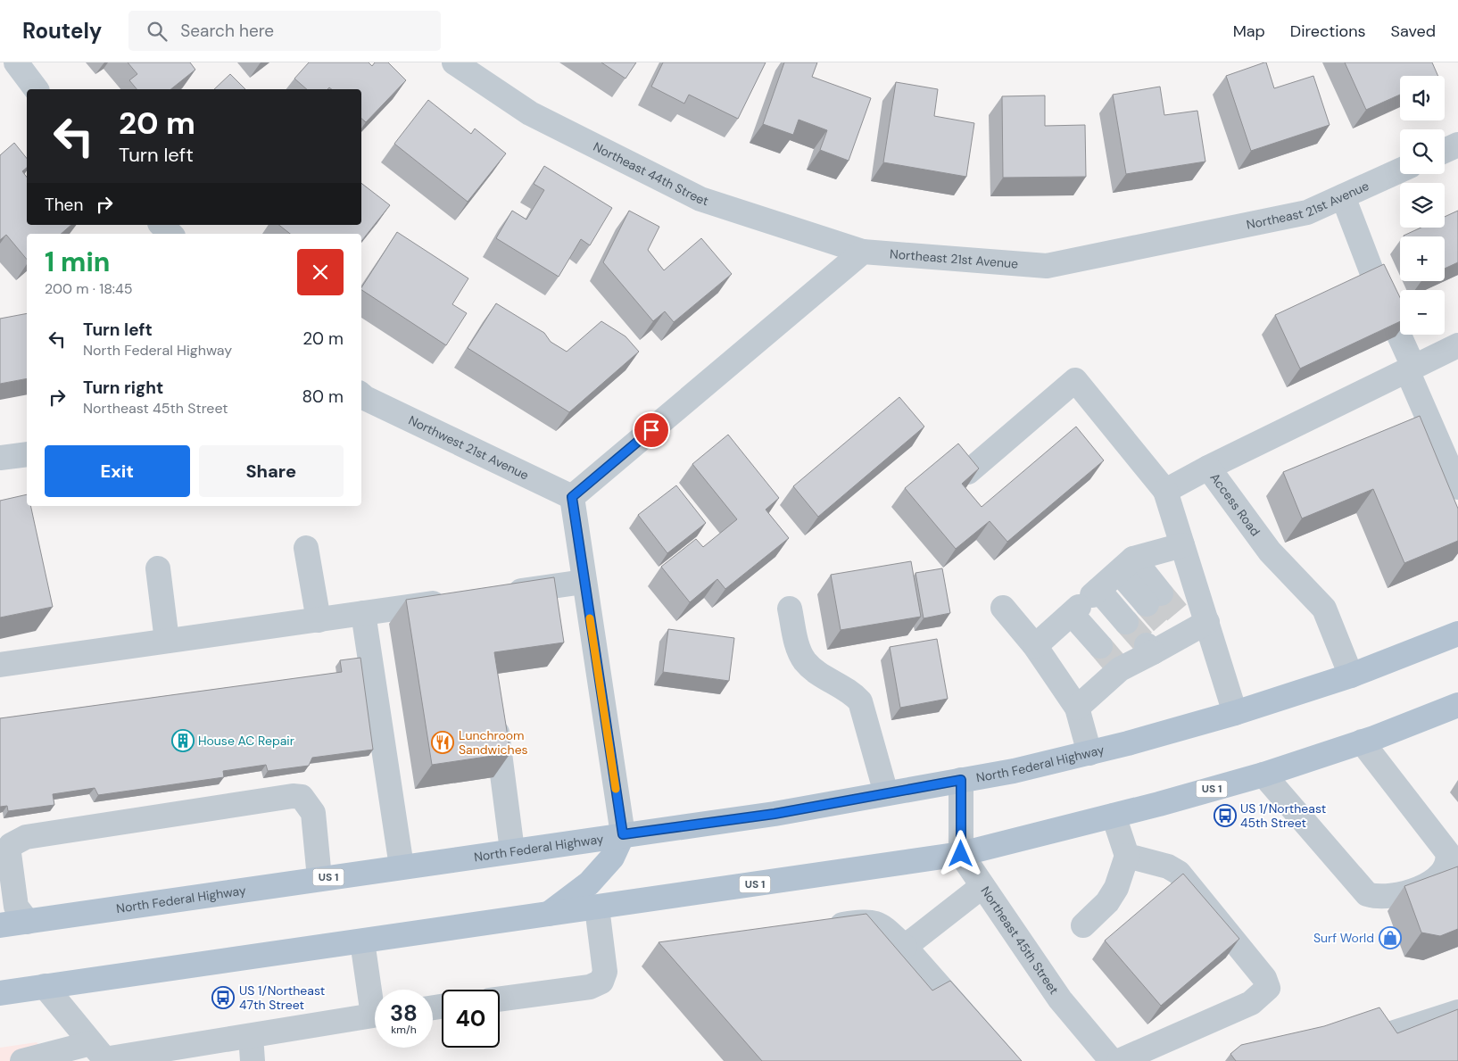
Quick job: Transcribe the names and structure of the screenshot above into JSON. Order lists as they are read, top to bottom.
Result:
{
  "streets": {
    "main road": ["North Federal Highway", "US 1"],
    "street": [
      "Northeast 44th Street",
      "Northeast 21st Avenue",
      "Northwest 21st Avenue",
      "Access Road",
      "Northeast 45th Street"
    ]
  },
  "crossings": [
    ["Northeast 44th Street", "Northeast 21st Avenue"],
    ["Access Road", "North Federal Highway"],
    ["US 1", "Northeast 45th Street"]
  ],
  "places": {
    "building": ["House AC Repair"],
    "restaurant": ["Lunchroom Sandwiches"],
    "bus stop": ["US 1/Northeast 45th Street", "US 1/Northeast 47th Street"],
    "shop": ["Surf World"]
  },
  "page": {
    "header": "Routely",
    "search": "Search here",
    "nav": ["Map", "Directions", "Saved"],
    "map_buttons": ["+", "−"],
    "turn": ["20 m", "Turn left"],
    "then": "Then",
    "heading": ["1 min", "200 m · 18:45"],
    "list": [
      {
        "name": "Turn left",
        "note": "North Federal Highway",
        "value": "20 m"
      },
      {
        "name": "Turn right",
        "note": "Northeast 45th Street",
        "value": "80 m"
      }
    ],
    "buttons": ["Exit", "Share"],
    "speed": "38 km/h",
    "limit": "40"
  }
}
